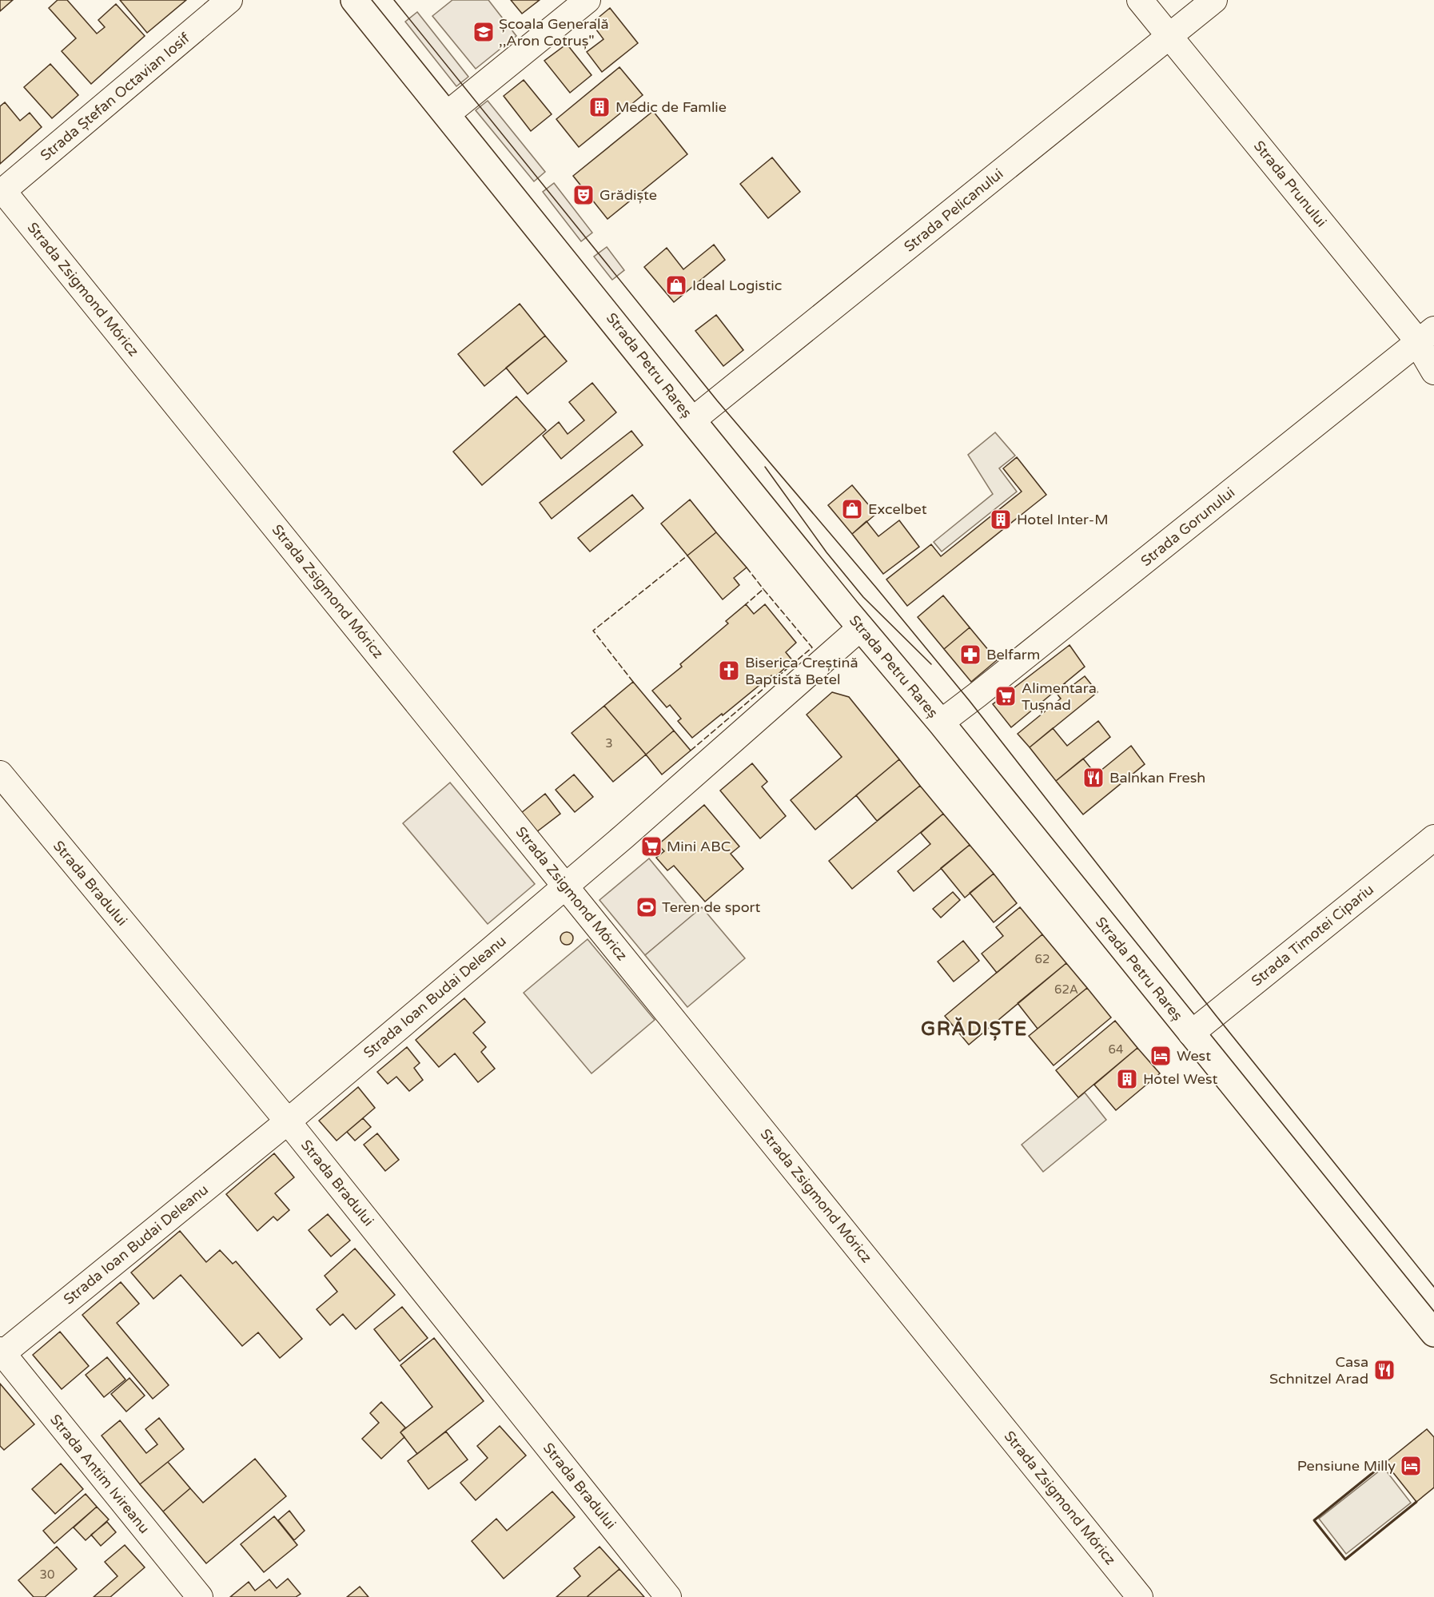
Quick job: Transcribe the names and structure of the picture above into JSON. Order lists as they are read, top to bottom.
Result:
{
  "streets": {
    "main road": ["Strada Petru Rareș"],
    "street": [
      "Strada Ștefan Octavian Iosif",
      "Strada Prunului",
      "Strada Pelicanului",
      "Strada Zsigmond Móricz",
      "Strada Gorunului",
      "Strada Bradului",
      "Strada Timotei Cipariu",
      "Strada Ioan Budai Deleanu",
      "Strada Antim Ivireanu"
    ]
  },
  "crossings": [
    ["Strada Ștefan Octavian Iosif", "Strada Zsigmond Móricz"],
    ["Strada Prunului", "Strada Pelicanului"],
    ["Strada Prunului", "Strada Gorunului"],
    ["Strada Pelicanului", "Strada Petru Rareș"],
    ["Strada Zsigmond Móricz", "Strada Ioan Budai Deleanu"],
    ["Strada Petru Rareș", "Strada Gorunului"],
    ["Strada Petru Rareș", "Strada Timotei Cipariu"],
    ["Strada Petru Rareș", "Strada Ioan Budai Deleanu"],
    ["Strada Bradului", "Strada Ioan Budai Deleanu"],
    ["Strada Ioan Budai Deleanu", "Strada Antim Ivireanu"]
  ],
  "districts": ["GRĂDIȘTE"],
  "places": {
    "school or university": ["Școala Generală ,,Aron Cotruș\""],
    "building": ["Medic de Famlie", "Hotel Inter-M", "Hotel West"],
    "theatre": ["Grădiște"],
    "shop": ["Ideal Logistic", "Excelbet"],
    "pharmacy": ["Belfarm"],
    "church": ["Biserica Creștină Baptistă Betel"],
    "supermarket": ["Alimentara Tușnad", "Mini ABC"],
    "restaurant": ["Balnkan Fresh", "Casa Schnitzel Arad"],
    "sports": ["Teren de sport"],
    "hotel": ["West", "Pensiune Milly"]
  },
  "house_numbers": [
    "3",
    "62",
    "62A",
    "64",
    "30"
  ]
}
